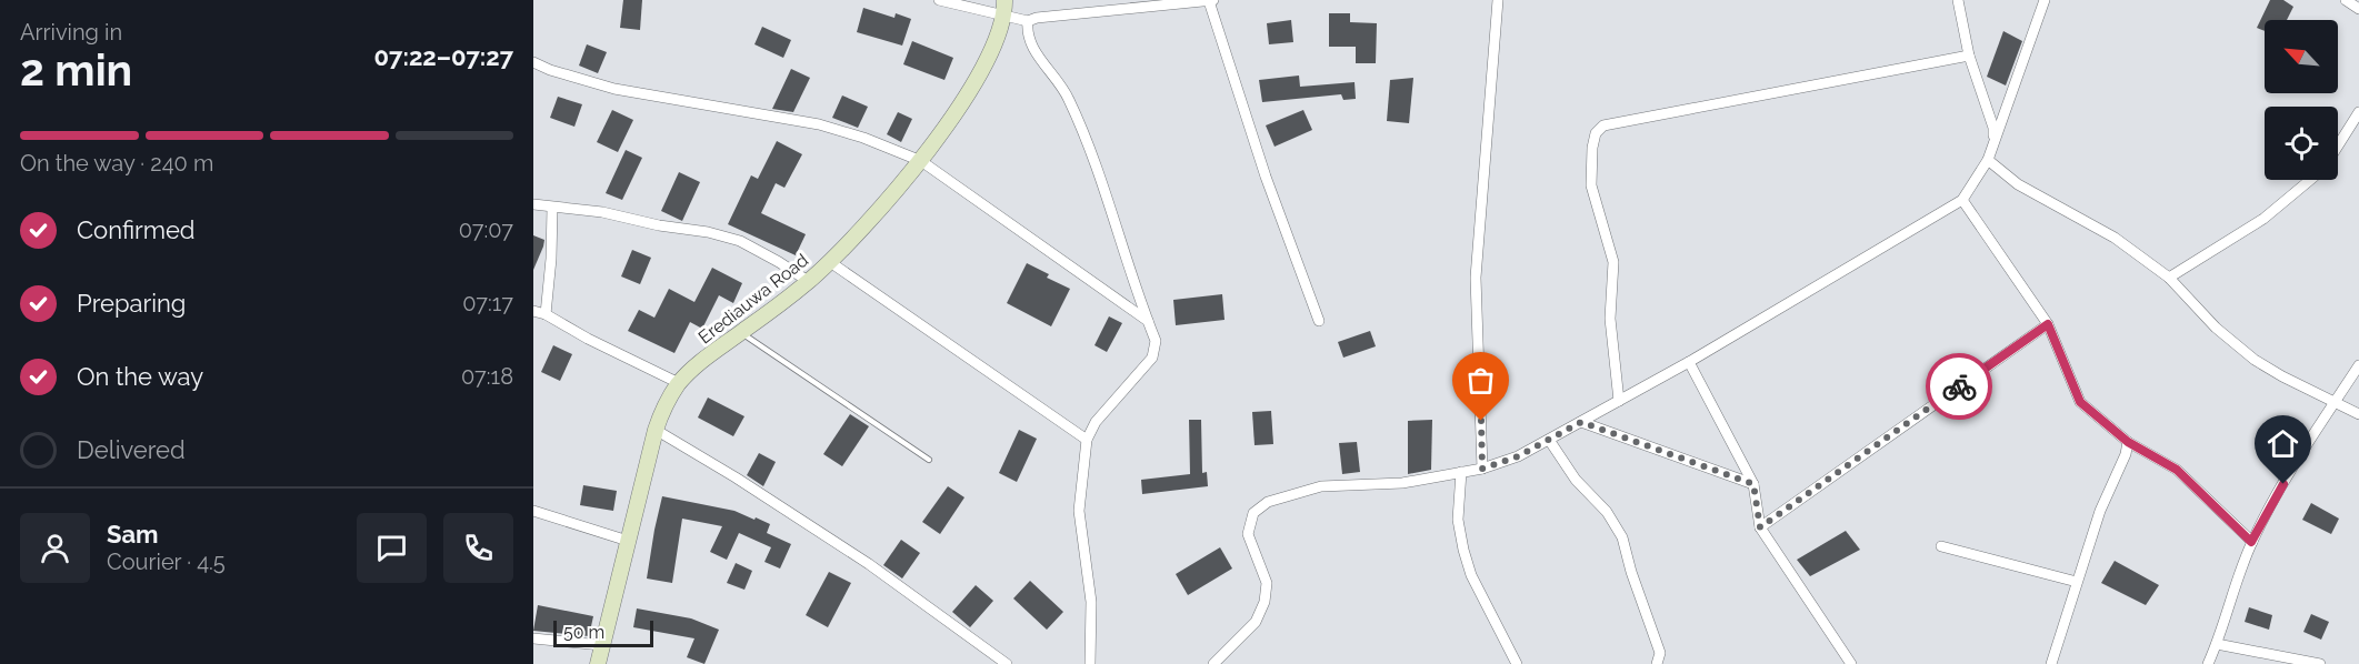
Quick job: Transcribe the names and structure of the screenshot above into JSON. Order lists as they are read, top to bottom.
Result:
{
  "streets": {
    "street": ["Erediauwa Road"]
  },
  "scale_bar": "50 m",
  "north": "top left",
  "page": {
    "heading": ["2 min", "Arriving in", "07:22–07:27"],
    "panel": ["Sam", "Courier · 4.5"],
    "bar": "On the way · 240 m",
    "list": [
      ["Confirmed", "07:07"],
      ["Preparing", "07:17"],
      ["On the way", "07:18"],
      "Delivered"
    ],
    "scale": "50 m"
  }
}
